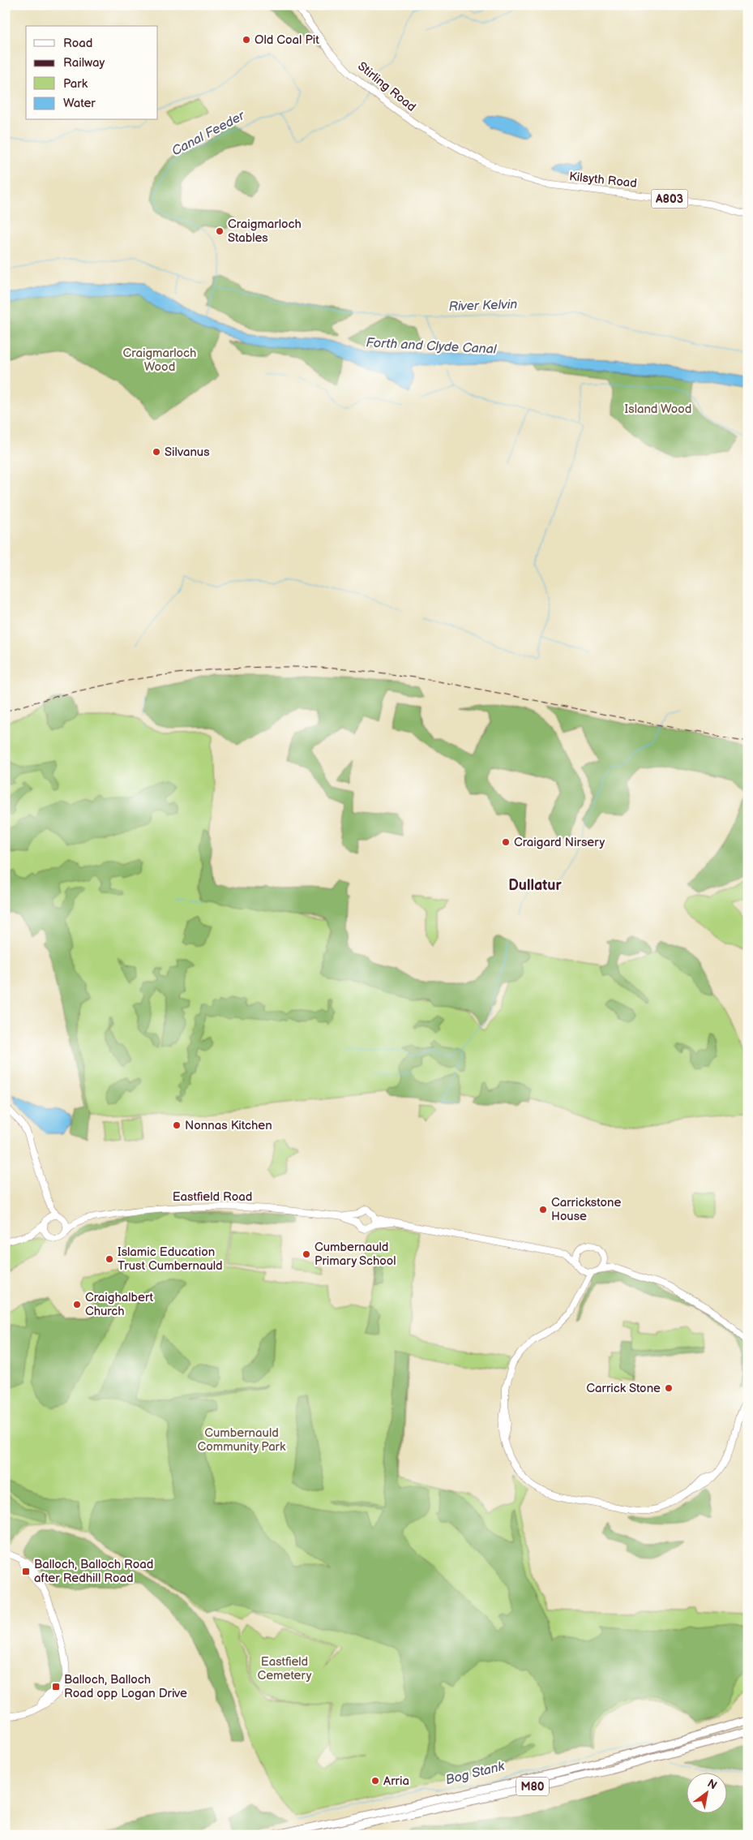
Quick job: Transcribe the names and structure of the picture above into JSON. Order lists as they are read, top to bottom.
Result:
{
  "streets": {
    "highway": ["M80"],
    "street": [
      "Stirling Road",
      "Kilsyth Road",
      "A803",
      "Eastfield Road"
    ]
  },
  "crossings": [
    ["Stirling Road", "Kilsyth Road"]
  ],
  "districts": ["Dullatur"],
  "water": [
    "Canal Feeder",
    "River Kelvin",
    "Forth and Clyde Canal",
    "Bog Stank"
  ],
  "parks": [
    "Craigmarloch Wood",
    "Island Wood",
    "Cumbernauld Community Park",
    "Eastfield Cemetery"
  ],
  "places": {
    "other": [
      "Old Coal Pit",
      "Craigmarloch Stables",
      "Silvanus",
      "Craigard Nirsery",
      "Nonnas Kitchen",
      "Carrickstone House",
      "Cumbernauld Primary School",
      "Islamic Education Trust Cumbernauld",
      "Craighalbert Church",
      "Carrick Stone",
      "Arria"
    ],
    "transit": ["Balloch, Balloch Road after Redhill Road", "Balloch, Balloch Road opp Logan Drive"]
  },
  "legend": [
    "Road",
    "Railway",
    "Park",
    "Water"
  ],
  "north": "top right"
}
